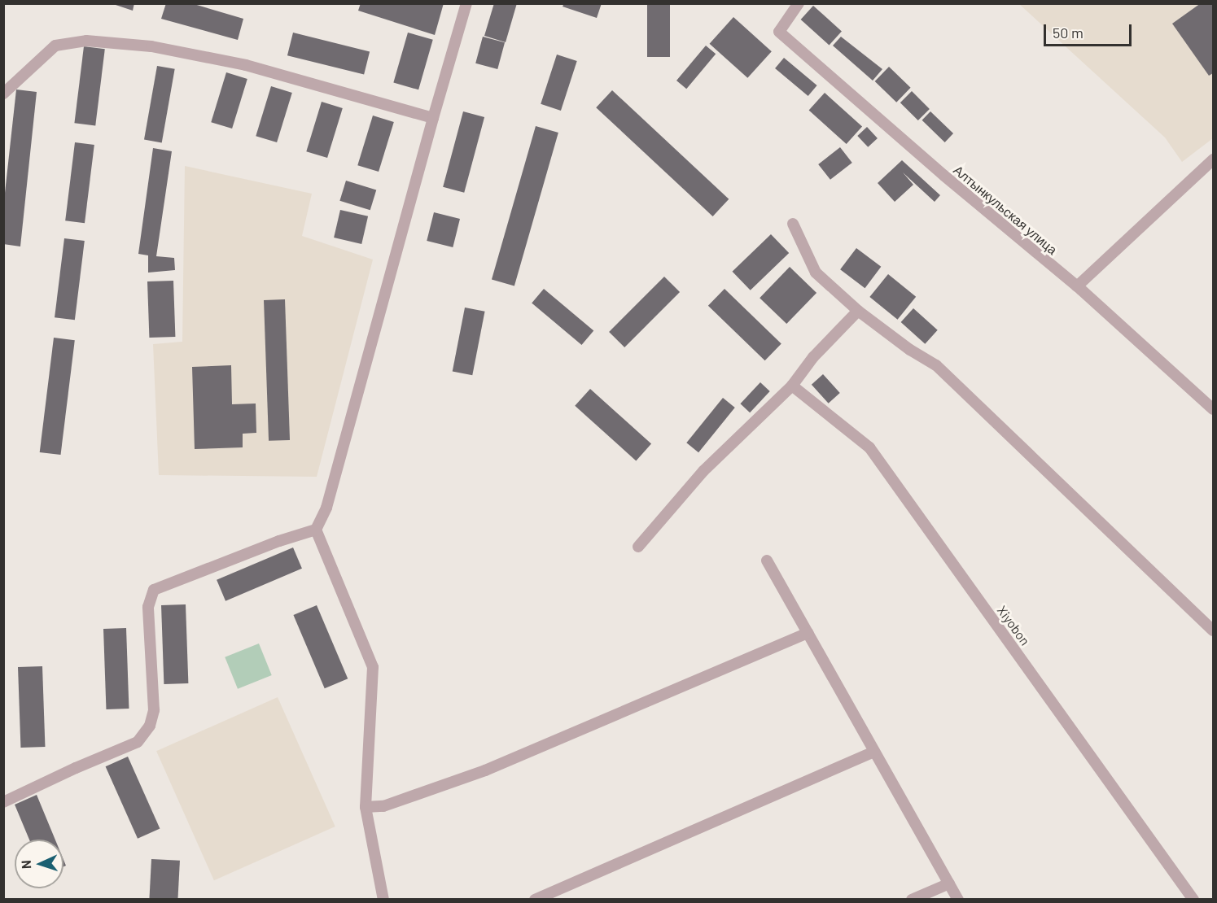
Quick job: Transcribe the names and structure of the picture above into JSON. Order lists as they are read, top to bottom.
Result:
{
  "streets": {
    "street": ["Алтынкульская улица", "Xiyobon"]
  },
  "scale_bar": "50 m",
  "north": "left"
}
